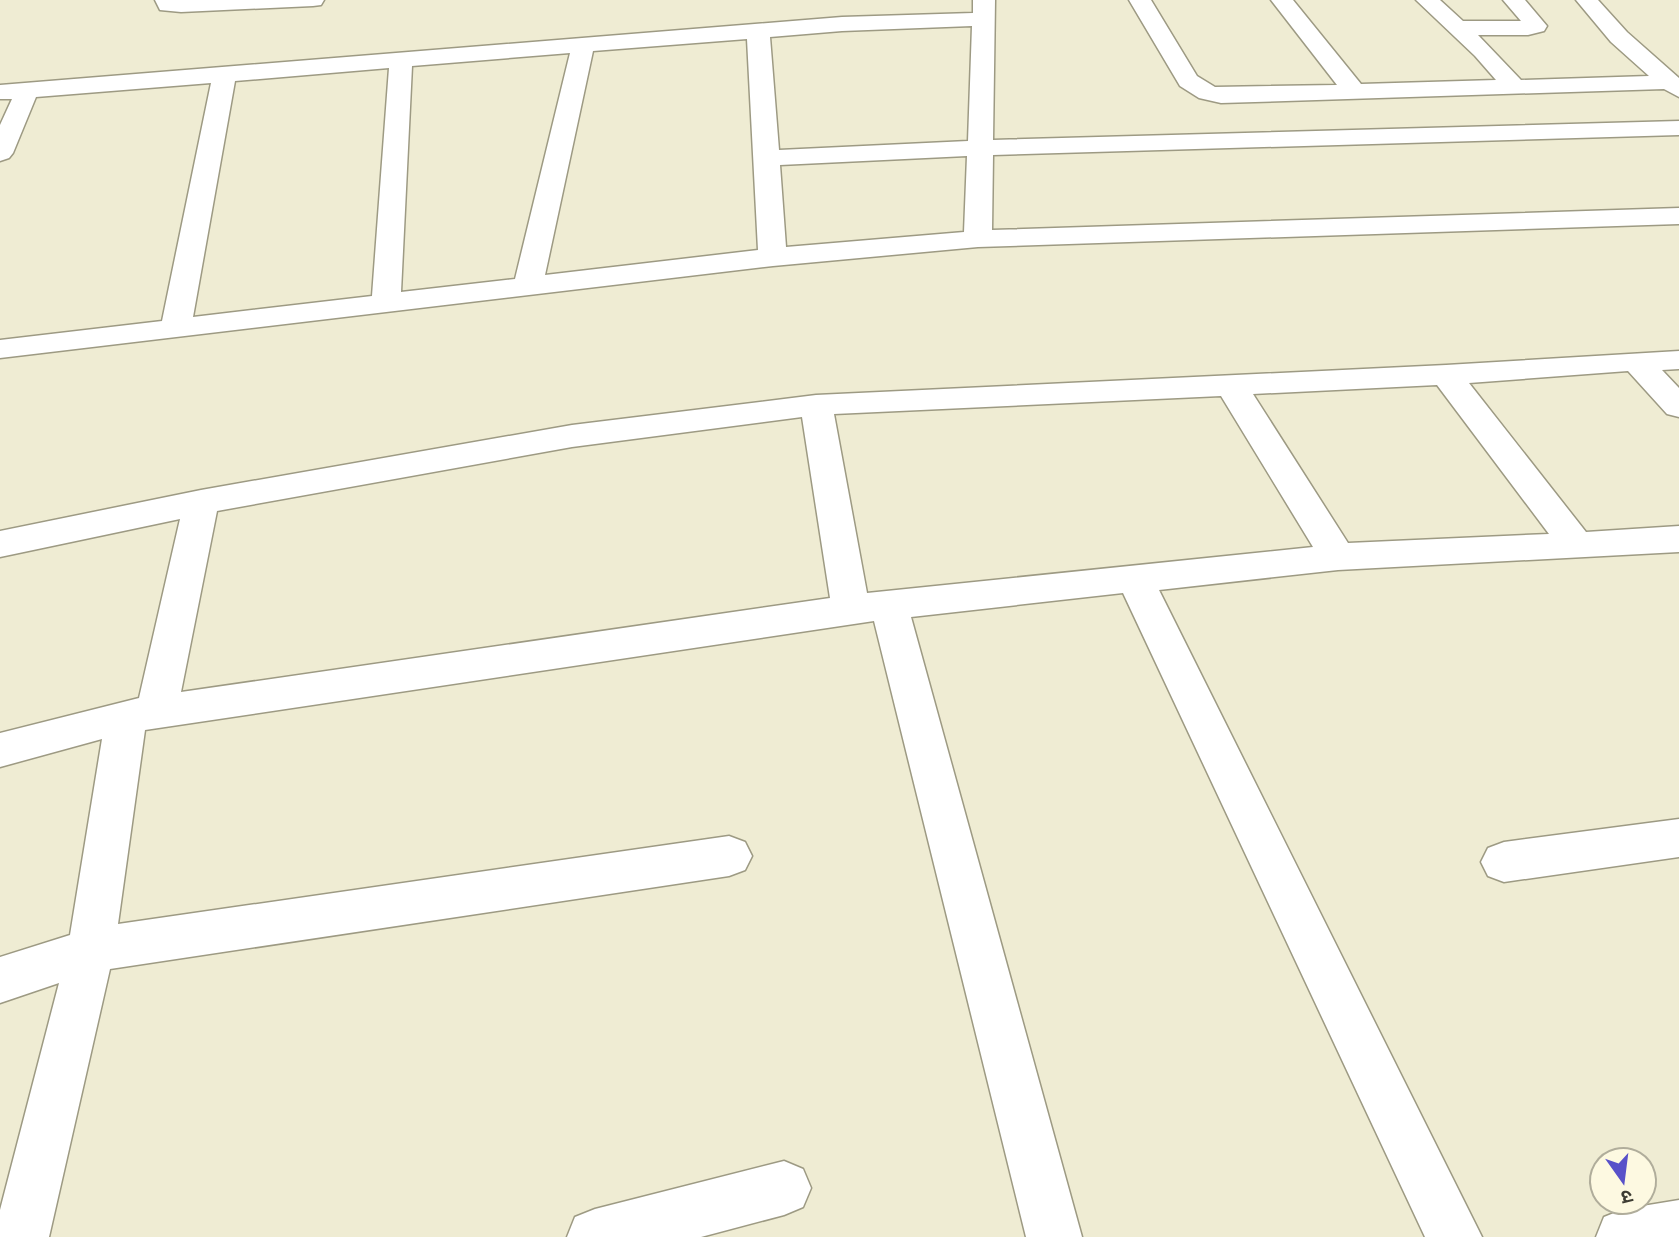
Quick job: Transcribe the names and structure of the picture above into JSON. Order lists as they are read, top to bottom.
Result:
{
  "north": "bottom"
}
